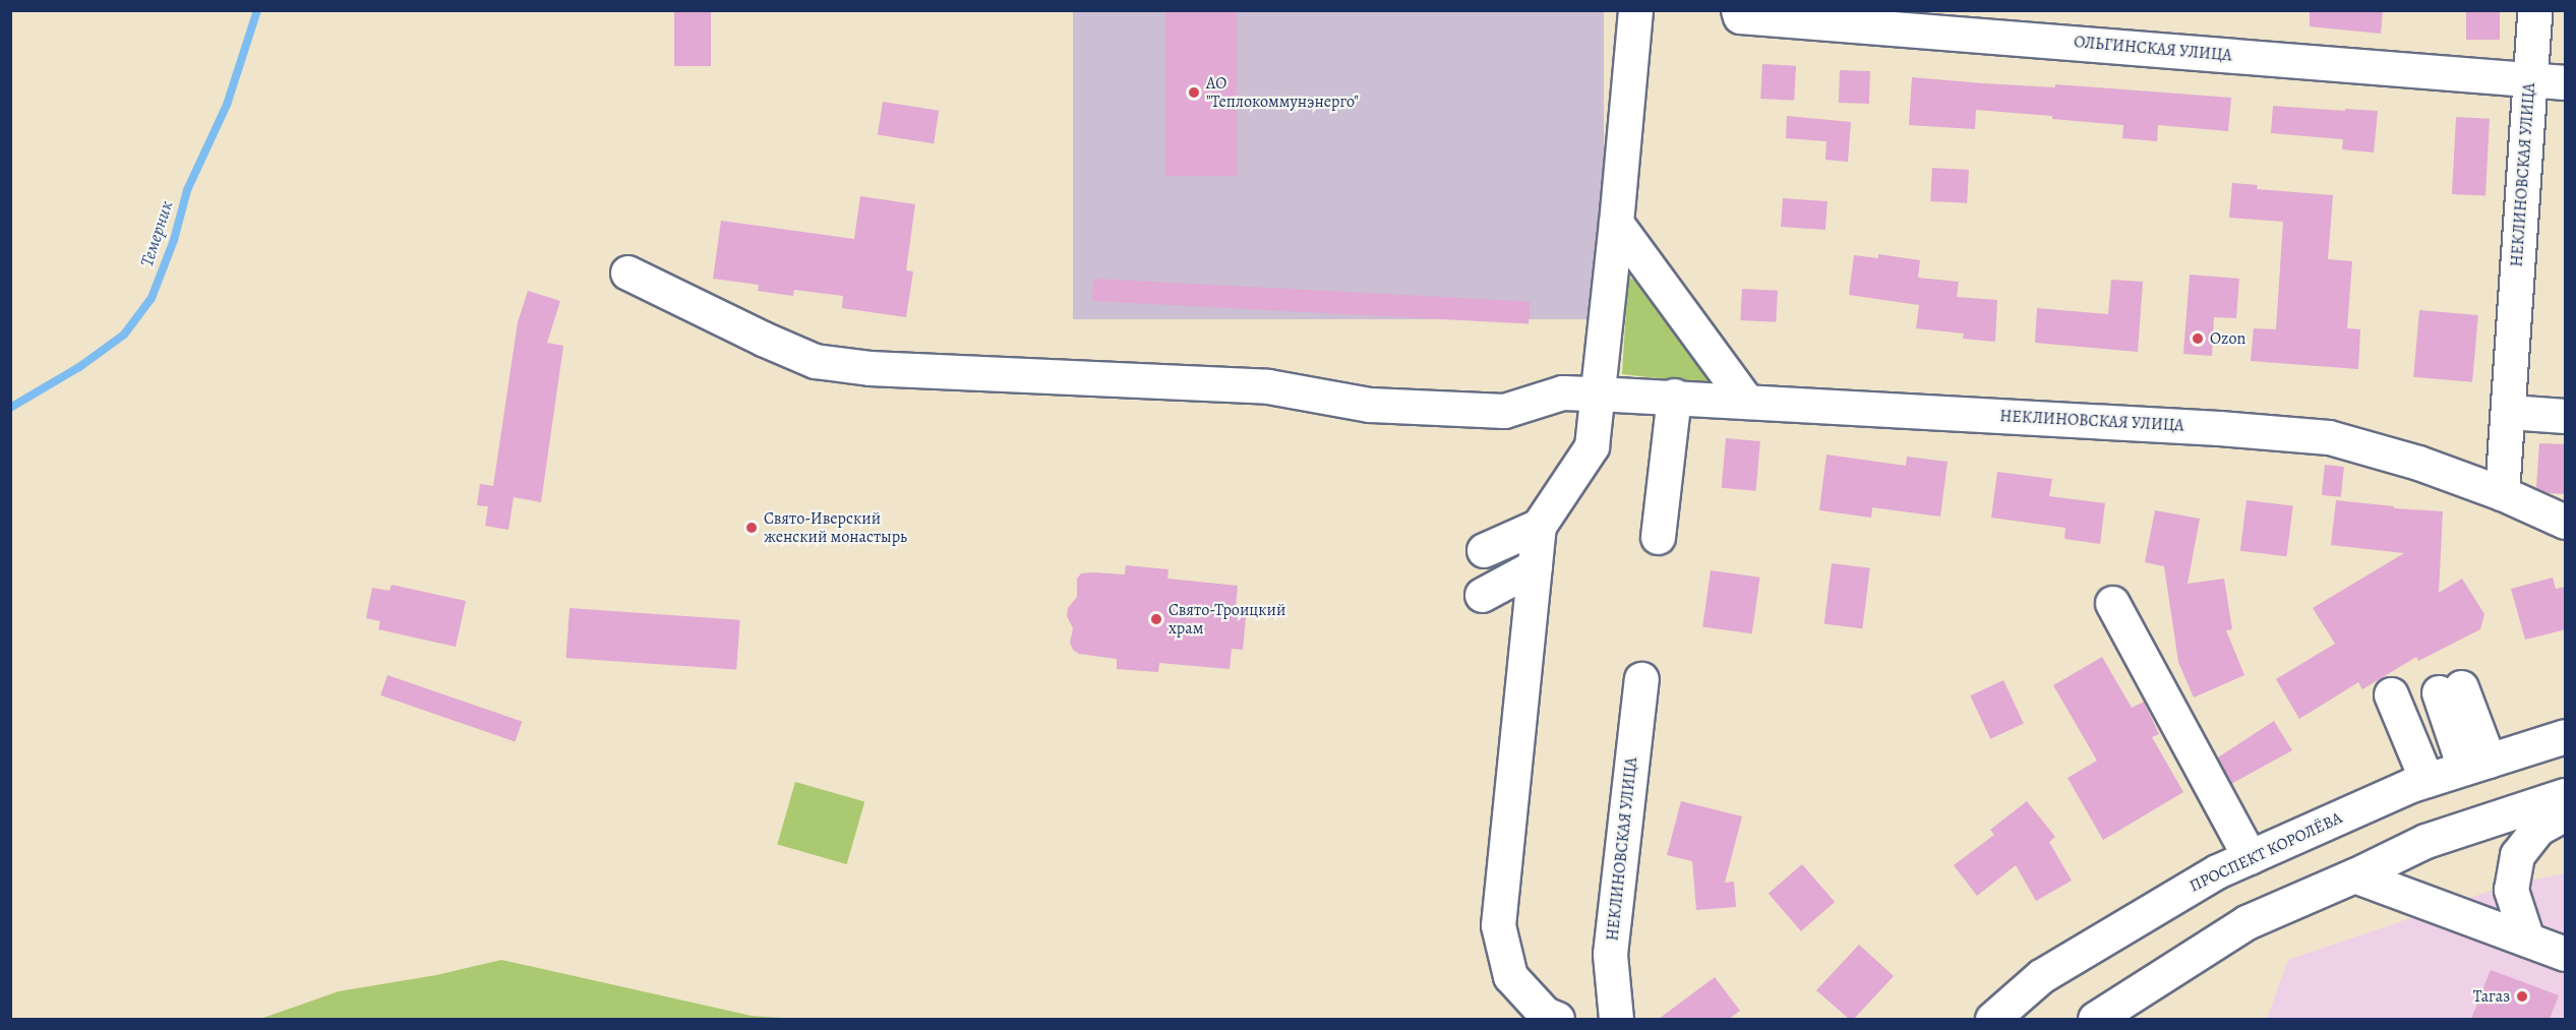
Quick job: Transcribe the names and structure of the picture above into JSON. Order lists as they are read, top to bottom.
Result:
{
  "streets": {
    "street": ["ОЛЬГИНСКАЯ УЛИЦА", "НЕКЛИНОВСКАЯ УЛИЦА", "ПРОСПЕКТ КОРОЛЁВА"]
  },
  "crossings": [
    ["ОЛЬГИНСКАЯ УЛИЦА", "НЕКЛИНОВСКАЯ УЛИЦА"]
  ],
  "water": ["Темерник"],
  "places": [
    "АО \"Теплокоммунэнерго\"",
    "Ozon",
    "Свято-Иверский женский монастырь",
    "Свято-Троицкий храм",
    "Тагаз"
  ]
}
